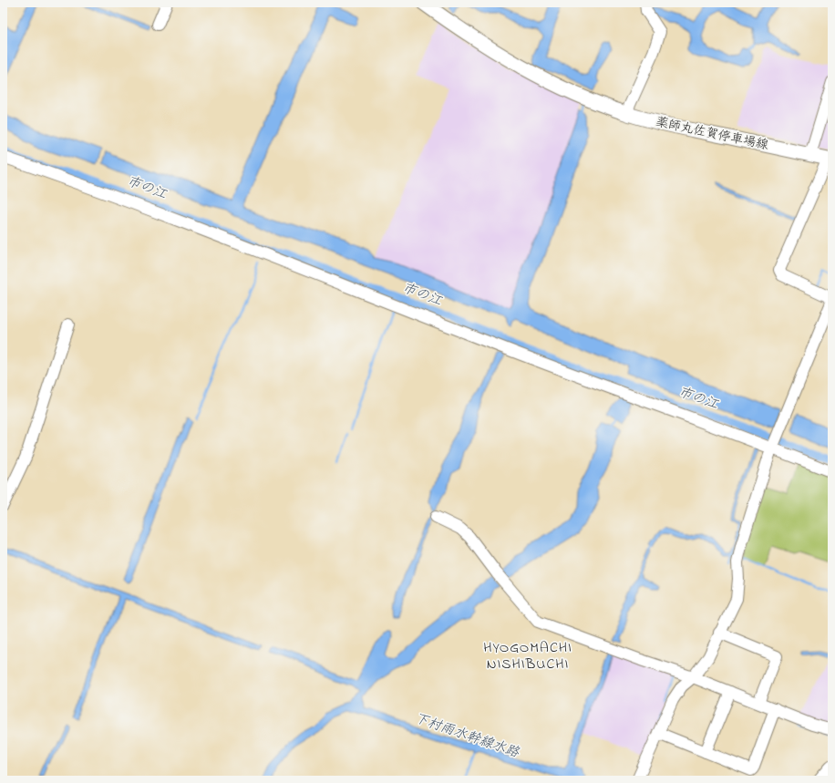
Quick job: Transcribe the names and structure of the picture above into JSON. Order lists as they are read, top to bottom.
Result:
{
  "streets": {
    "main road": ["薬師丸佐賀停車場線"]
  },
  "districts": ["HYOGOMACHI NISHIBUCHI"],
  "water": ["市の江", "下村雨水幹線水路"]
}
